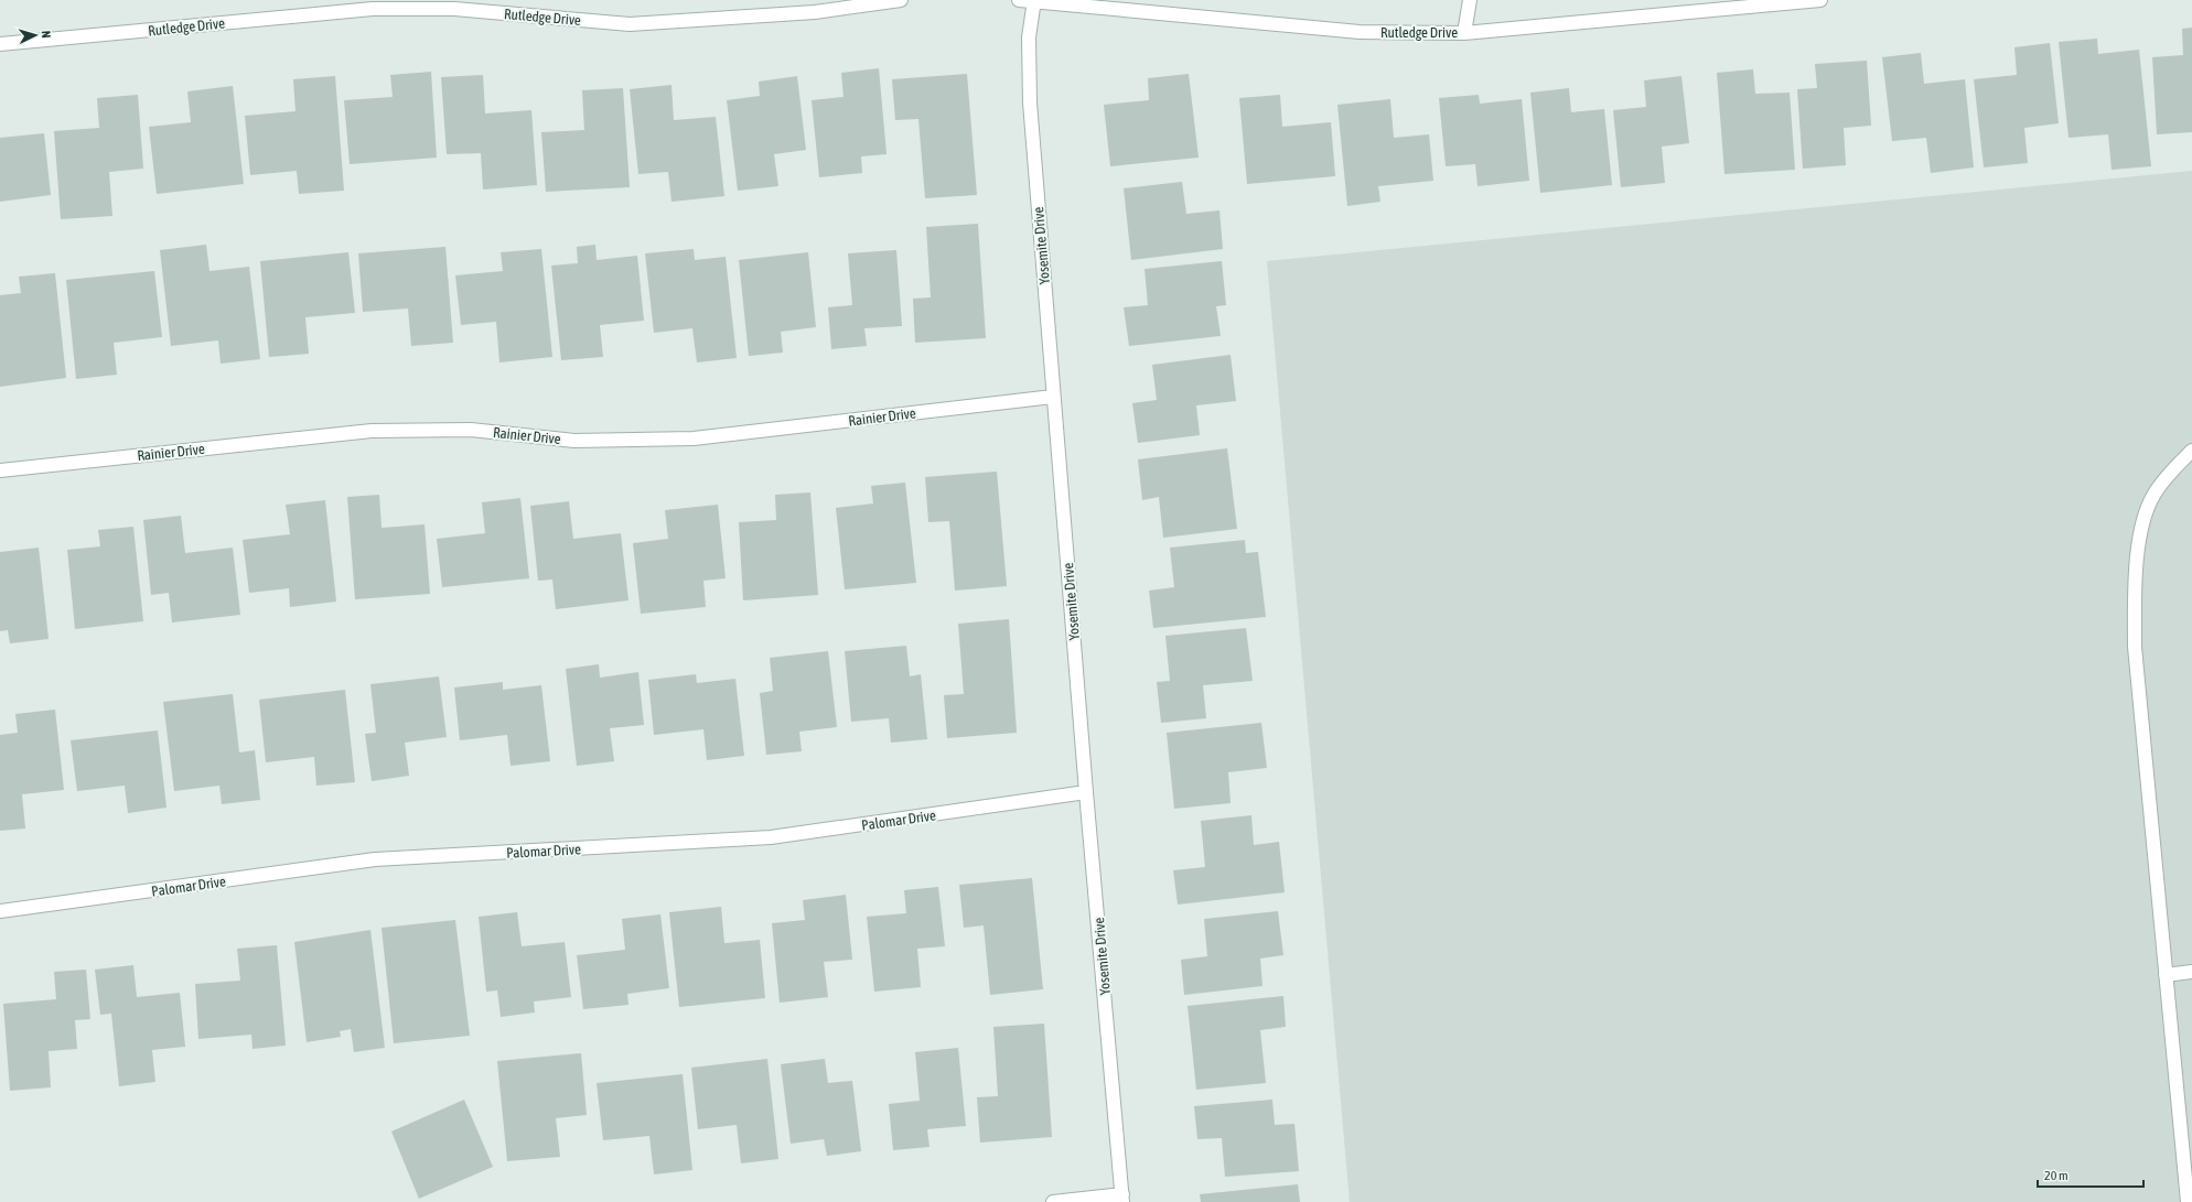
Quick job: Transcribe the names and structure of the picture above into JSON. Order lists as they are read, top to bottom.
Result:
{
  "streets": {
    "street": [
      "Rutledge Drive",
      "Yosemite Drive",
      "Rainier Drive",
      "Palomar Drive"
    ]
  },
  "crossings": [
    ["Rutledge Drive", "Yosemite Drive"],
    ["Yosemite Drive", "Rainier Drive"],
    ["Yosemite Drive", "Palomar Drive"]
  ],
  "scale_bar": "20 m",
  "north": "right"
}
